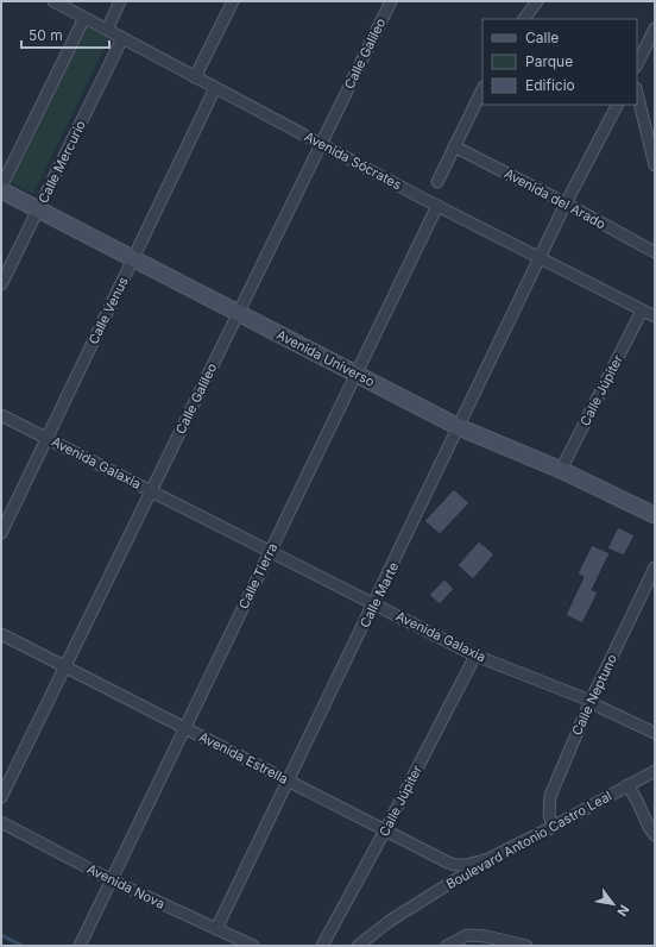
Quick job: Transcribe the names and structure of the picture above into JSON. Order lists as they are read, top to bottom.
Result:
{
  "streets": {
    "street": [
      "Calle Galileo",
      "Avenida Sócrates",
      "Calle Mercurio",
      "Avenida del Arado",
      "Calle Venus",
      "Avenida Universo",
      "Calle Júpiter",
      "Avenida Galaxia",
      "Calle Tierra",
      "Calle Marte",
      "Calle Neptuno",
      "Avenida Estrella",
      "Boulevard Antonio Castro Leal",
      "Avenida Nova"
    ]
  },
  "crossings": [
    ["Calle Galileo", "Avenida Sócrates"],
    ["Calle Galileo", "Avenida Universo"],
    ["Calle Galileo", "Avenida Galaxia"],
    ["Calle Galileo", "Avenida Estrella"],
    ["Avenida Sócrates", "Calle Mercurio"],
    ["Avenida Sócrates", "Calle Venus"],
    ["Avenida Sócrates", "Calle Júpiter"],
    ["Avenida Sócrates", "Calle Tierra"],
    ["Avenida Sócrates", "Calle Marte"],
    ["Calle Mercurio", "Avenida Universo"],
    ["Avenida del Arado", "Calle Marte"],
    ["Calle Venus", "Avenida Universo"],
    ["Calle Venus", "Avenida Galaxia"],
    ["Avenida Universo", "Calle Júpiter"],
    ["Avenida Universo", "Calle Tierra"],
    ["Avenida Universo", "Calle Marte"],
    ["Calle Júpiter", "Avenida Galaxia"],
    ["Calle Júpiter", "Avenida Estrella"],
    ["Avenida Galaxia", "Calle Tierra"],
    ["Avenida Galaxia", "Calle Marte"],
    ["Avenida Galaxia", "Calle Neptuno"],
    ["Calle Tierra", "Avenida Estrella"],
    ["Calle Tierra", "Avenida Nova"],
    ["Calle Marte", "Avenida Estrella"],
    ["Calle Marte", "Avenida Nova"],
    ["Calle Neptuno", "Boulevard Antonio Castro Leal"],
    ["Avenida Estrella", "Boulevard Antonio Castro Leal"]
  ],
  "legend": ["Calle", "Parque", "Edificio"],
  "scale_bar": "50 m",
  "north": "bottom right"
}
